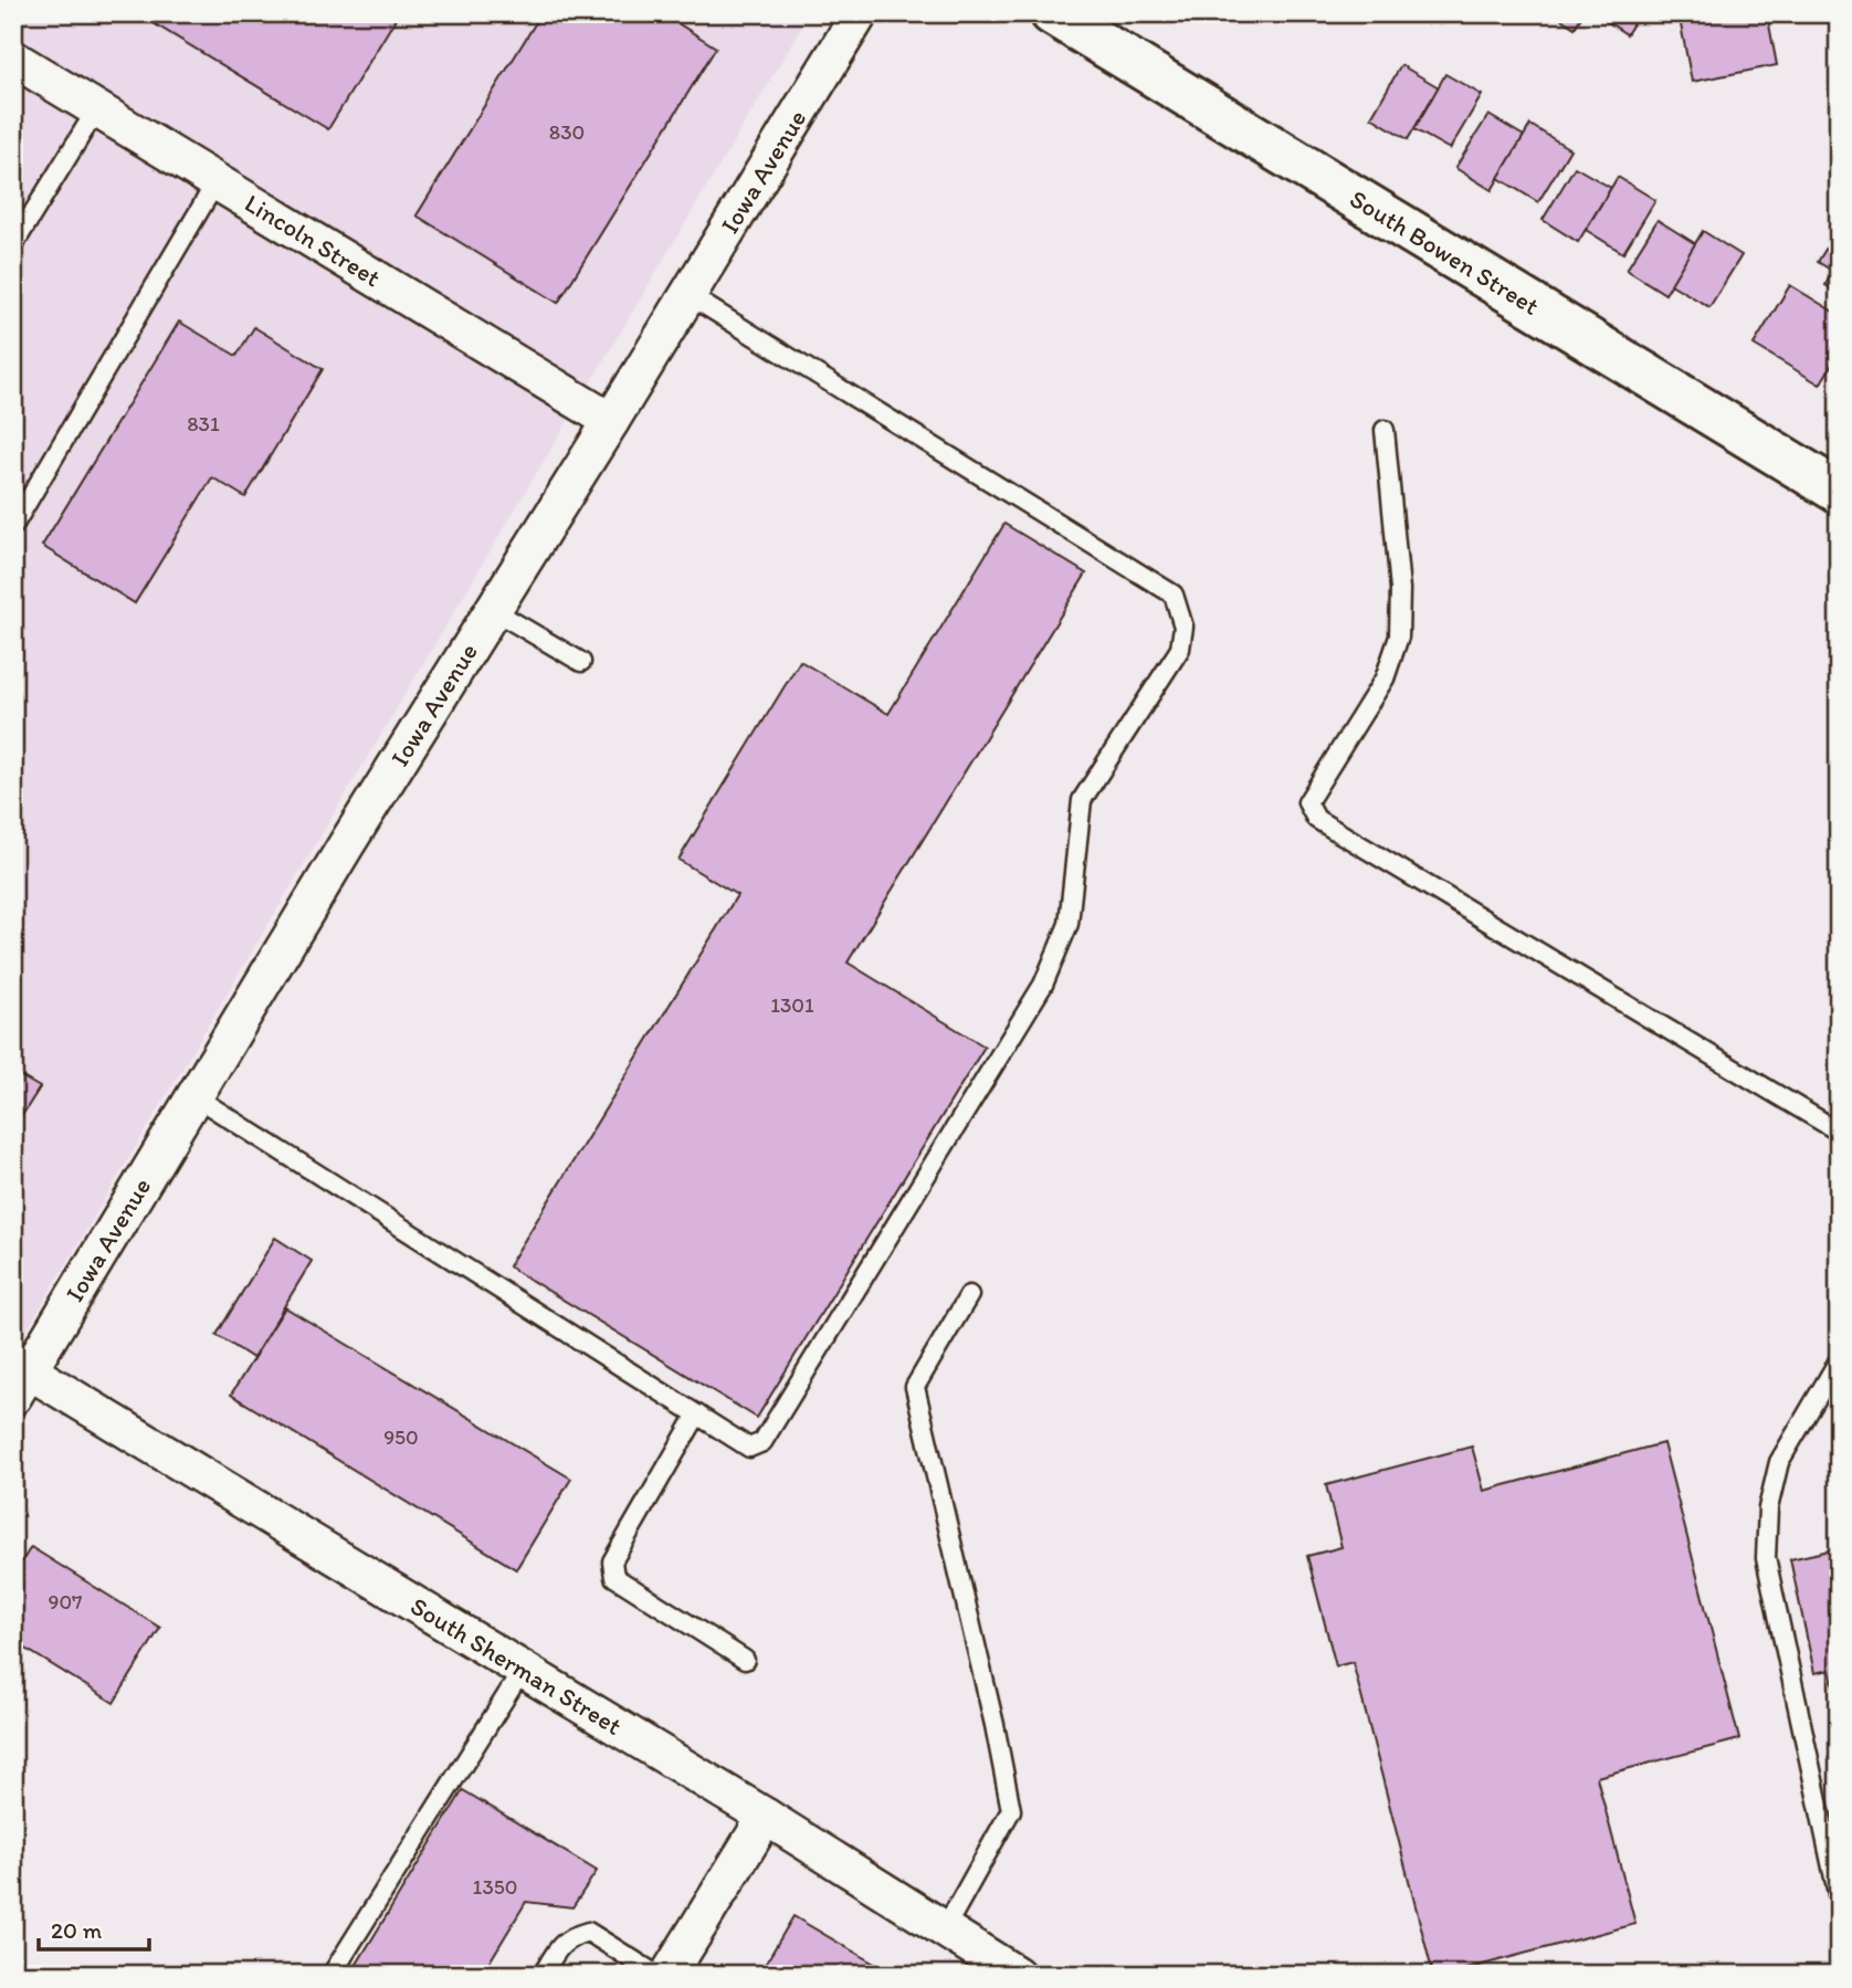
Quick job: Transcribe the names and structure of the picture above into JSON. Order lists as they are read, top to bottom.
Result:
{
  "streets": {
    "street": [
      "Iowa Avenue",
      "Lincoln Street",
      "South Bowen Street",
      "South Sherman Street"
    ]
  },
  "crossings": [
    ["Iowa Avenue", "Lincoln Street"],
    ["Iowa Avenue", "South Sherman Street"]
  ],
  "house_numbers": [
    "830",
    "831",
    "1301",
    "950",
    "907",
    "1350"
  ],
  "scale_bar": "20 m"
}
